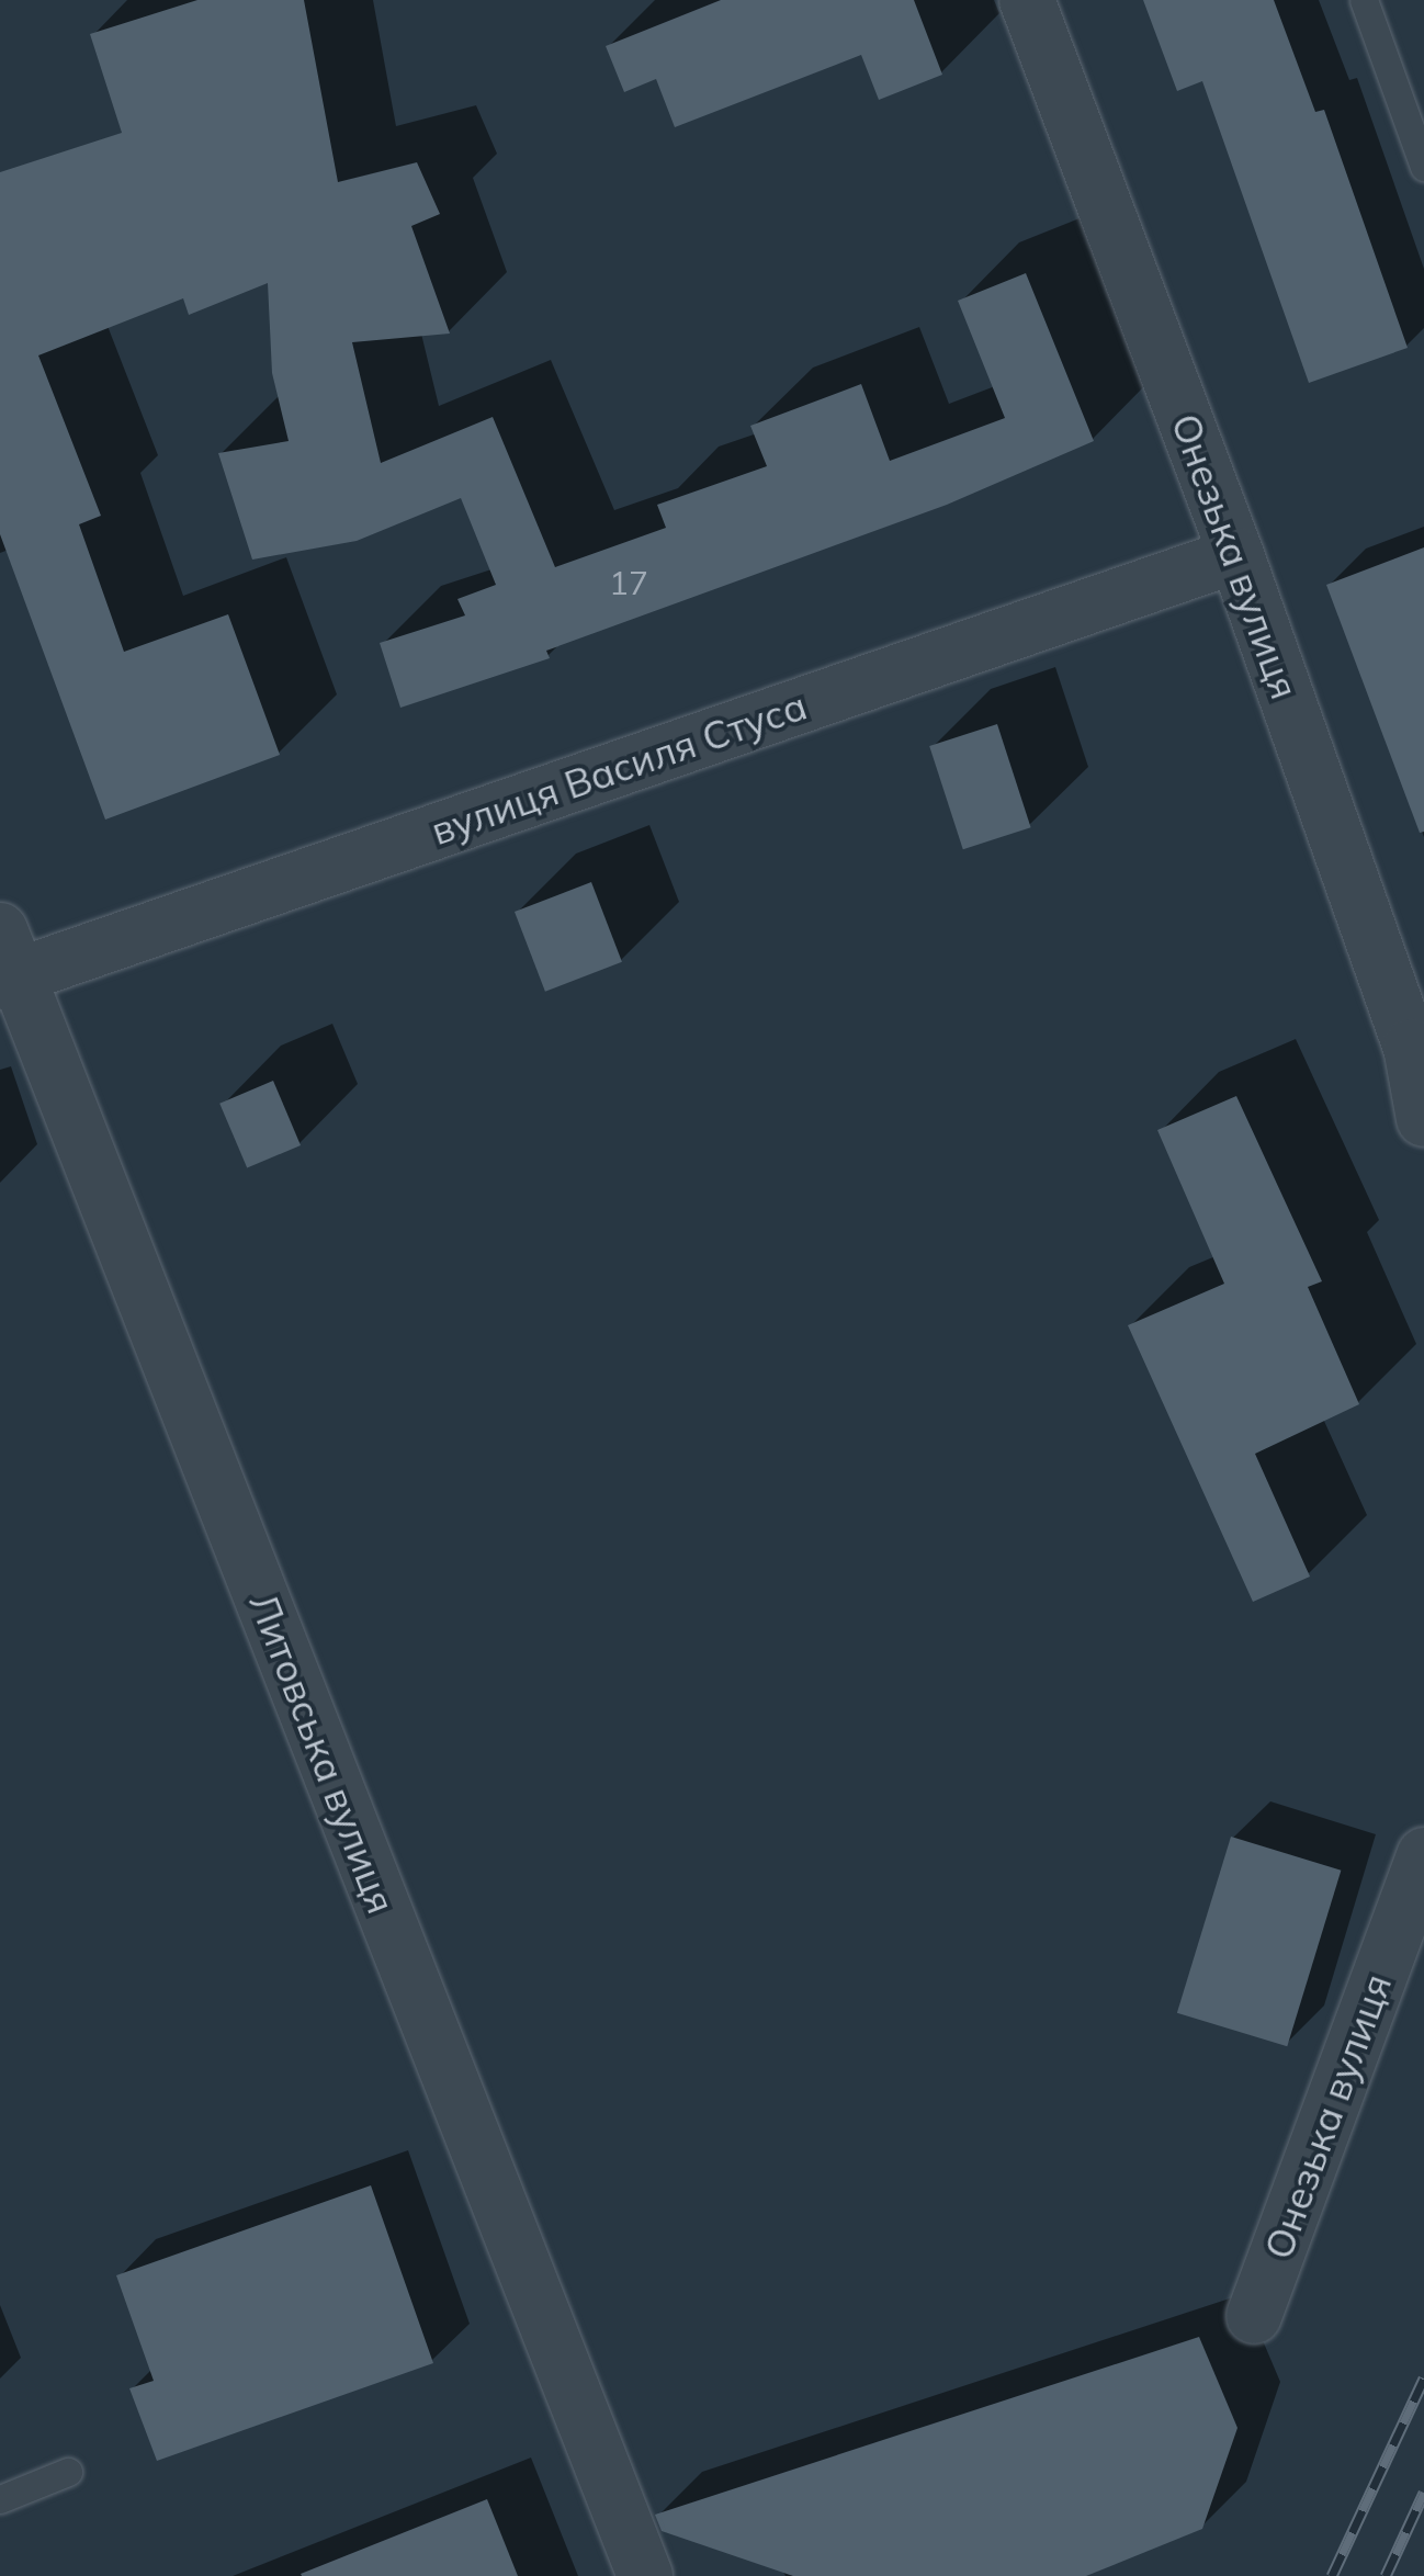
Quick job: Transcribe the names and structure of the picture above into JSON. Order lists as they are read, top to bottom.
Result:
{
  "streets": {
    "street": ["Онезька вулиця", "вулиця Василя Стуса", "Литовська вулиця"]
  },
  "crossings": [
    ["Онезька вулиця", "вулиця Василя Стуса"],
    ["вулиця Василя Стуса", "Литовська вулиця"]
  ],
  "house_numbers": ["17"]
}
